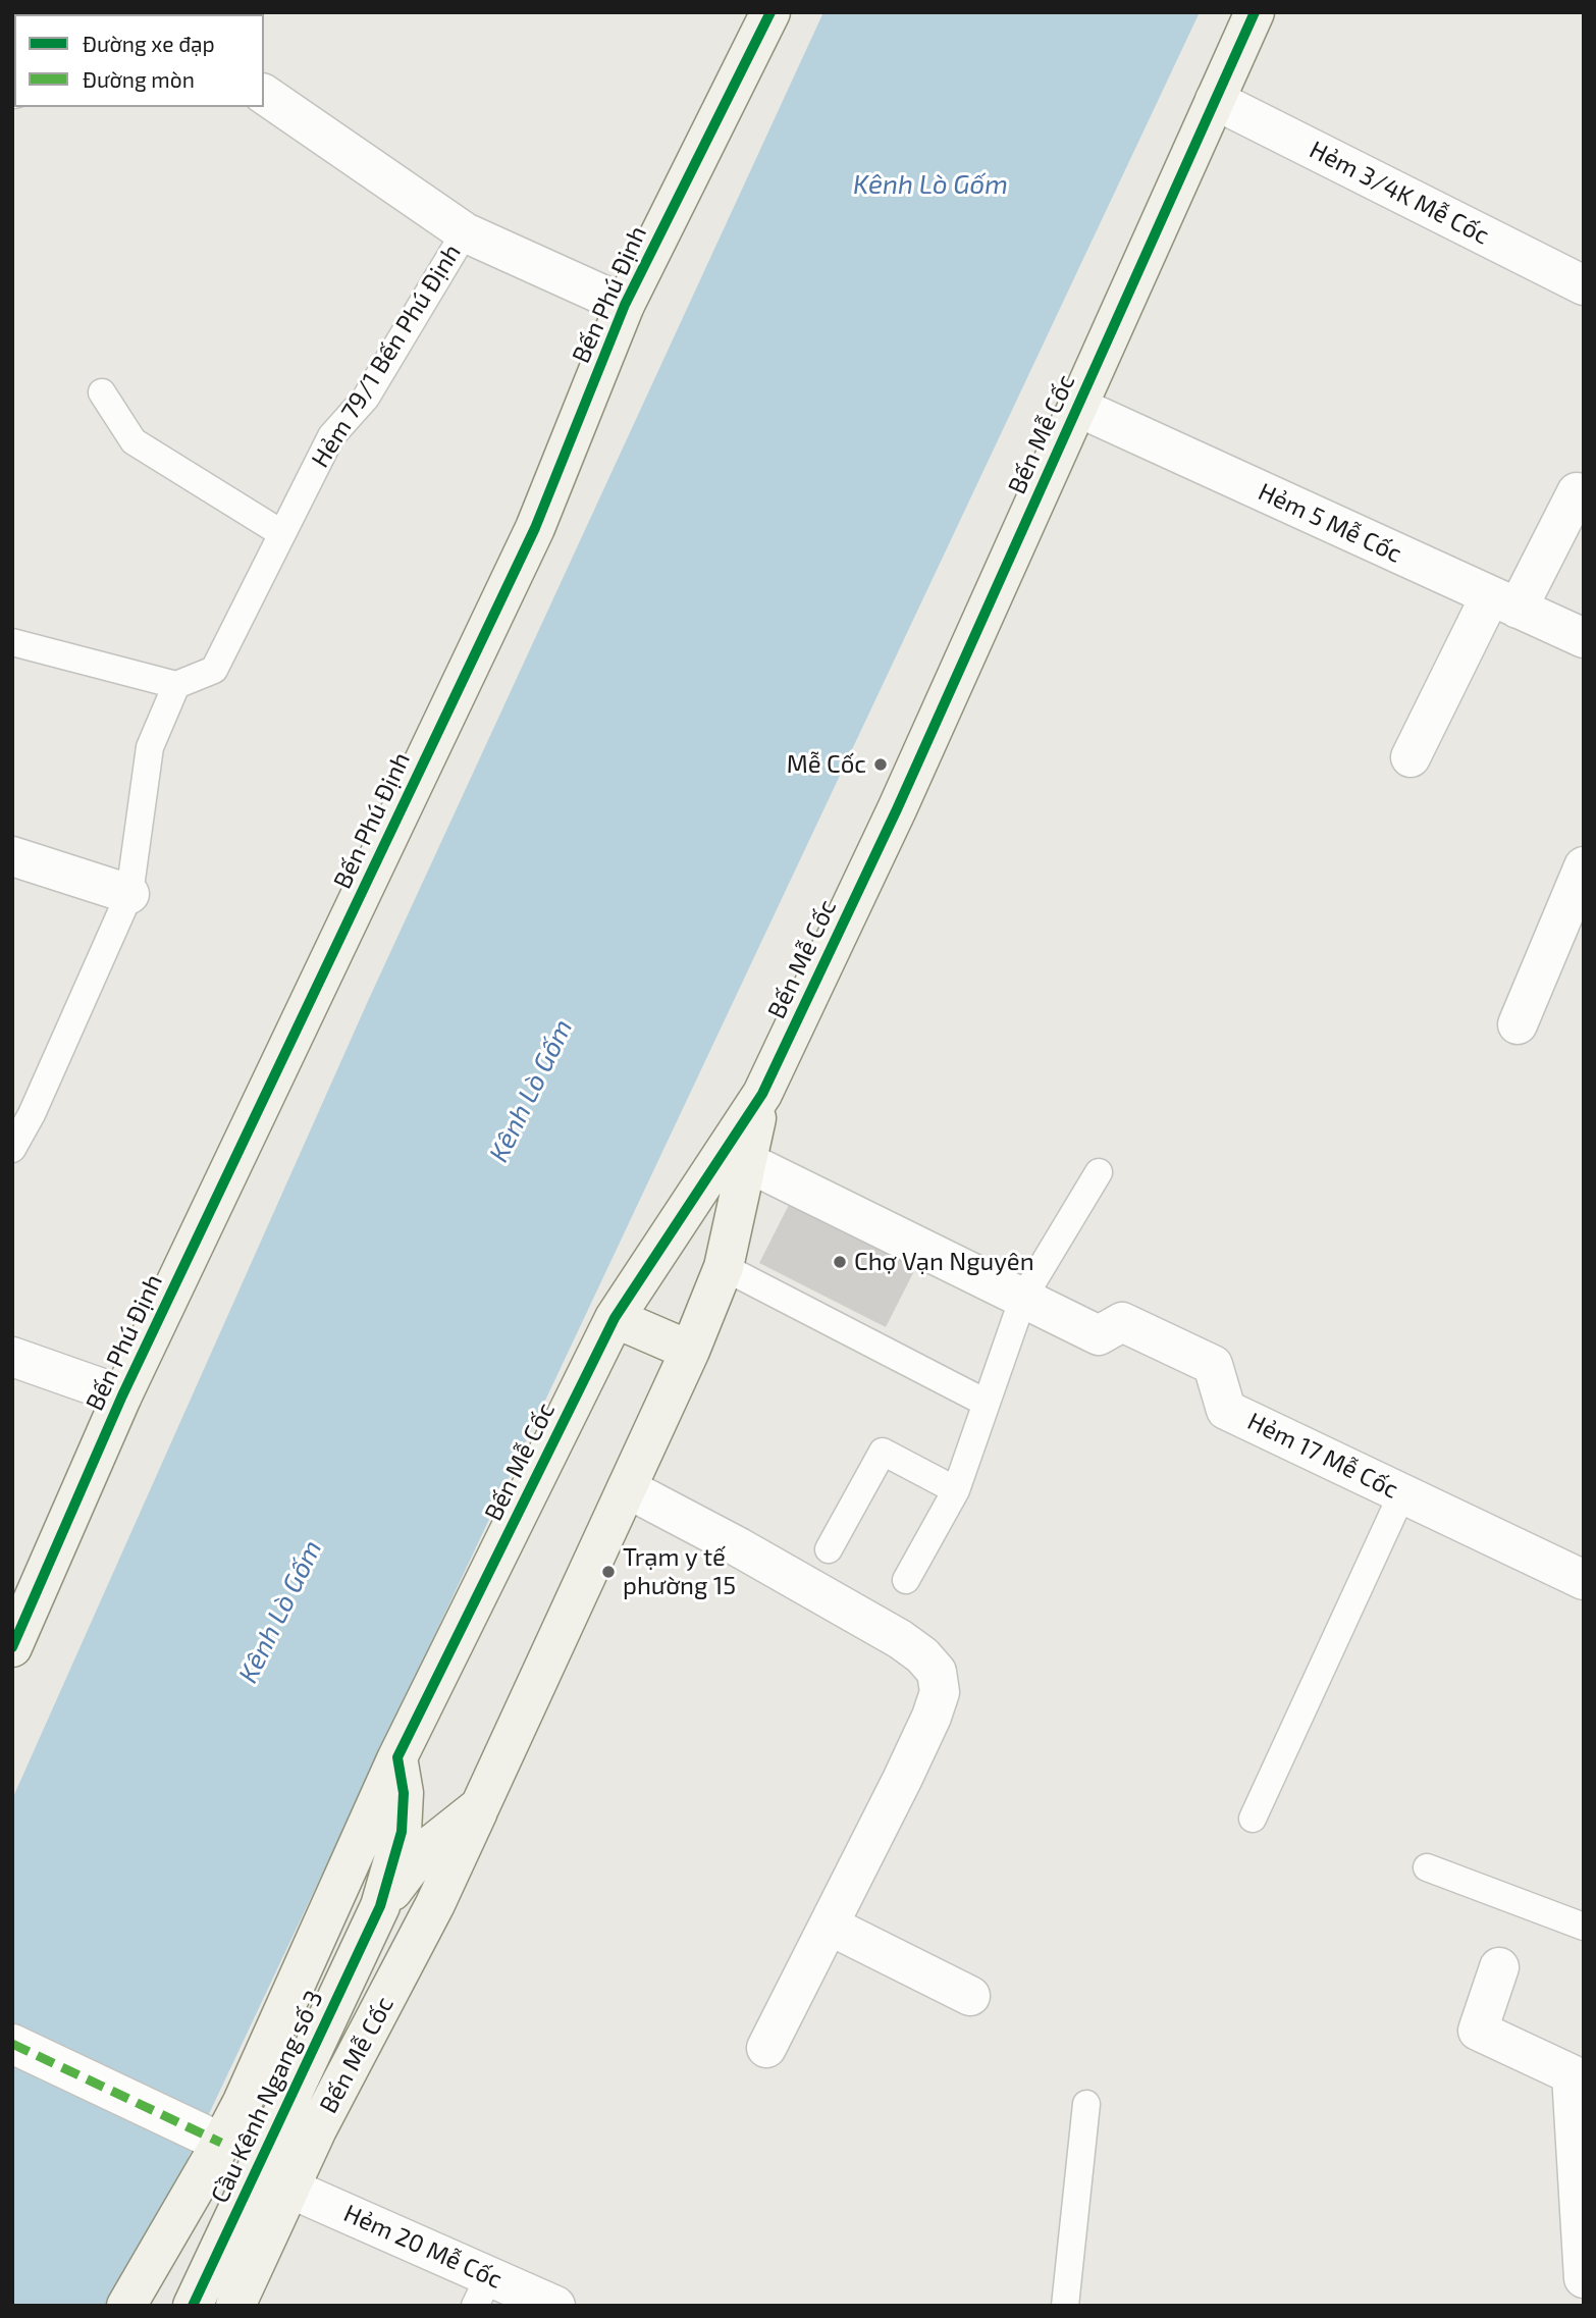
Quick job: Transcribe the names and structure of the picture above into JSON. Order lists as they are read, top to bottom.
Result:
{
  "streets": {
    "street": [
      "Hẻm 3/4K Mễ Cốc",
      "Bến Phú Định",
      "Bến Mễ Cốc",
      "Hẻm 5 Mễ Cốc",
      "Hẻm 17 Mễ Cốc",
      "Cầu Kênh Ngang số 3",
      "Hẻm 20 Mễ Cốc"
    ],
    "lane": ["Hẻm 79/1 Bến Phú Định"]
  },
  "crossings": [
    ["Hẻm 3/4K Mễ Cốc", "Bến Mễ Cốc"],
    ["Bến Mễ Cốc", "Hẻm 5 Mễ Cốc"],
    ["Bến Mễ Cốc", "Hẻm 17 Mễ Cốc"],
    ["Bến Mễ Cốc", "Cầu Kênh Ngang số 3"],
    ["Bến Mễ Cốc", "Hẻm 20 Mễ Cốc"]
  ],
  "water": ["Kênh Lò Gốm"],
  "places": ["Mễ Cốc", "Chợ Vạn Nguyên", "Trạm y tế phường 15"],
  "legend": ["Đường xe đạp", "Đường mòn"]
}
